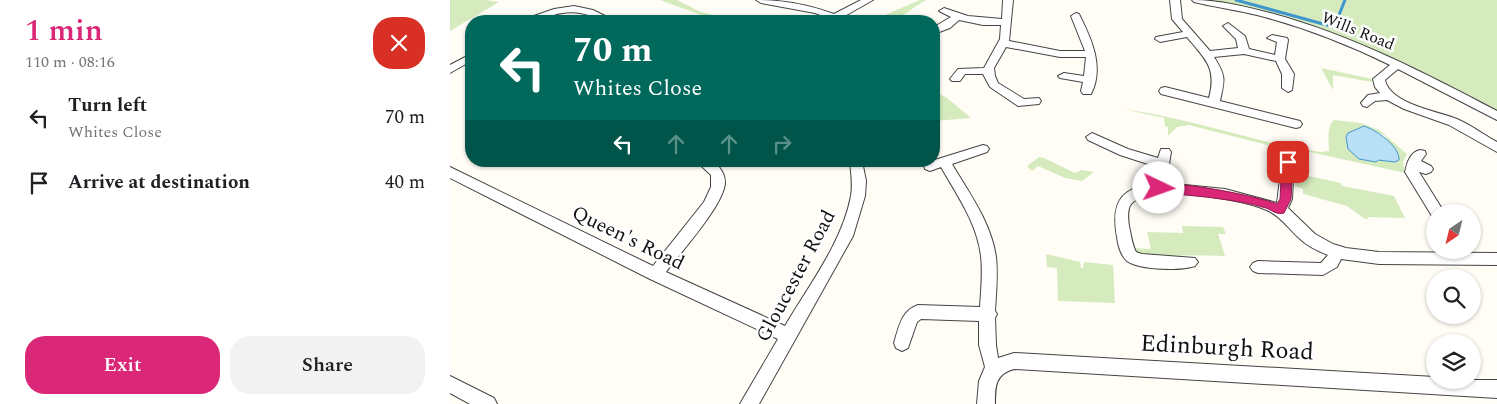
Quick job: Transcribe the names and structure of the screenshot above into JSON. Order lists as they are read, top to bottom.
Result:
{
  "streets": {
    "street": [
      "Wills Road",
      "Queen's Road",
      "Gloucester Road",
      "Edinburgh Road"
    ]
  },
  "crossings": [
    ["Queen's Road", "Gloucester Road"]
  ],
  "north": "bottom left",
  "page": {
    "heading": ["1 min", "110 m · 08:16"],
    "turn": ["70 m", "Whites Close"],
    "list": [
      {
        "name": "Turn left",
        "note": "Whites Close",
        "value": "70 m"
      },
      {
        "name": "Arrive at destination",
        "value": "40 m"
      }
    ],
    "buttons": ["Exit", "Share"]
  }
}
